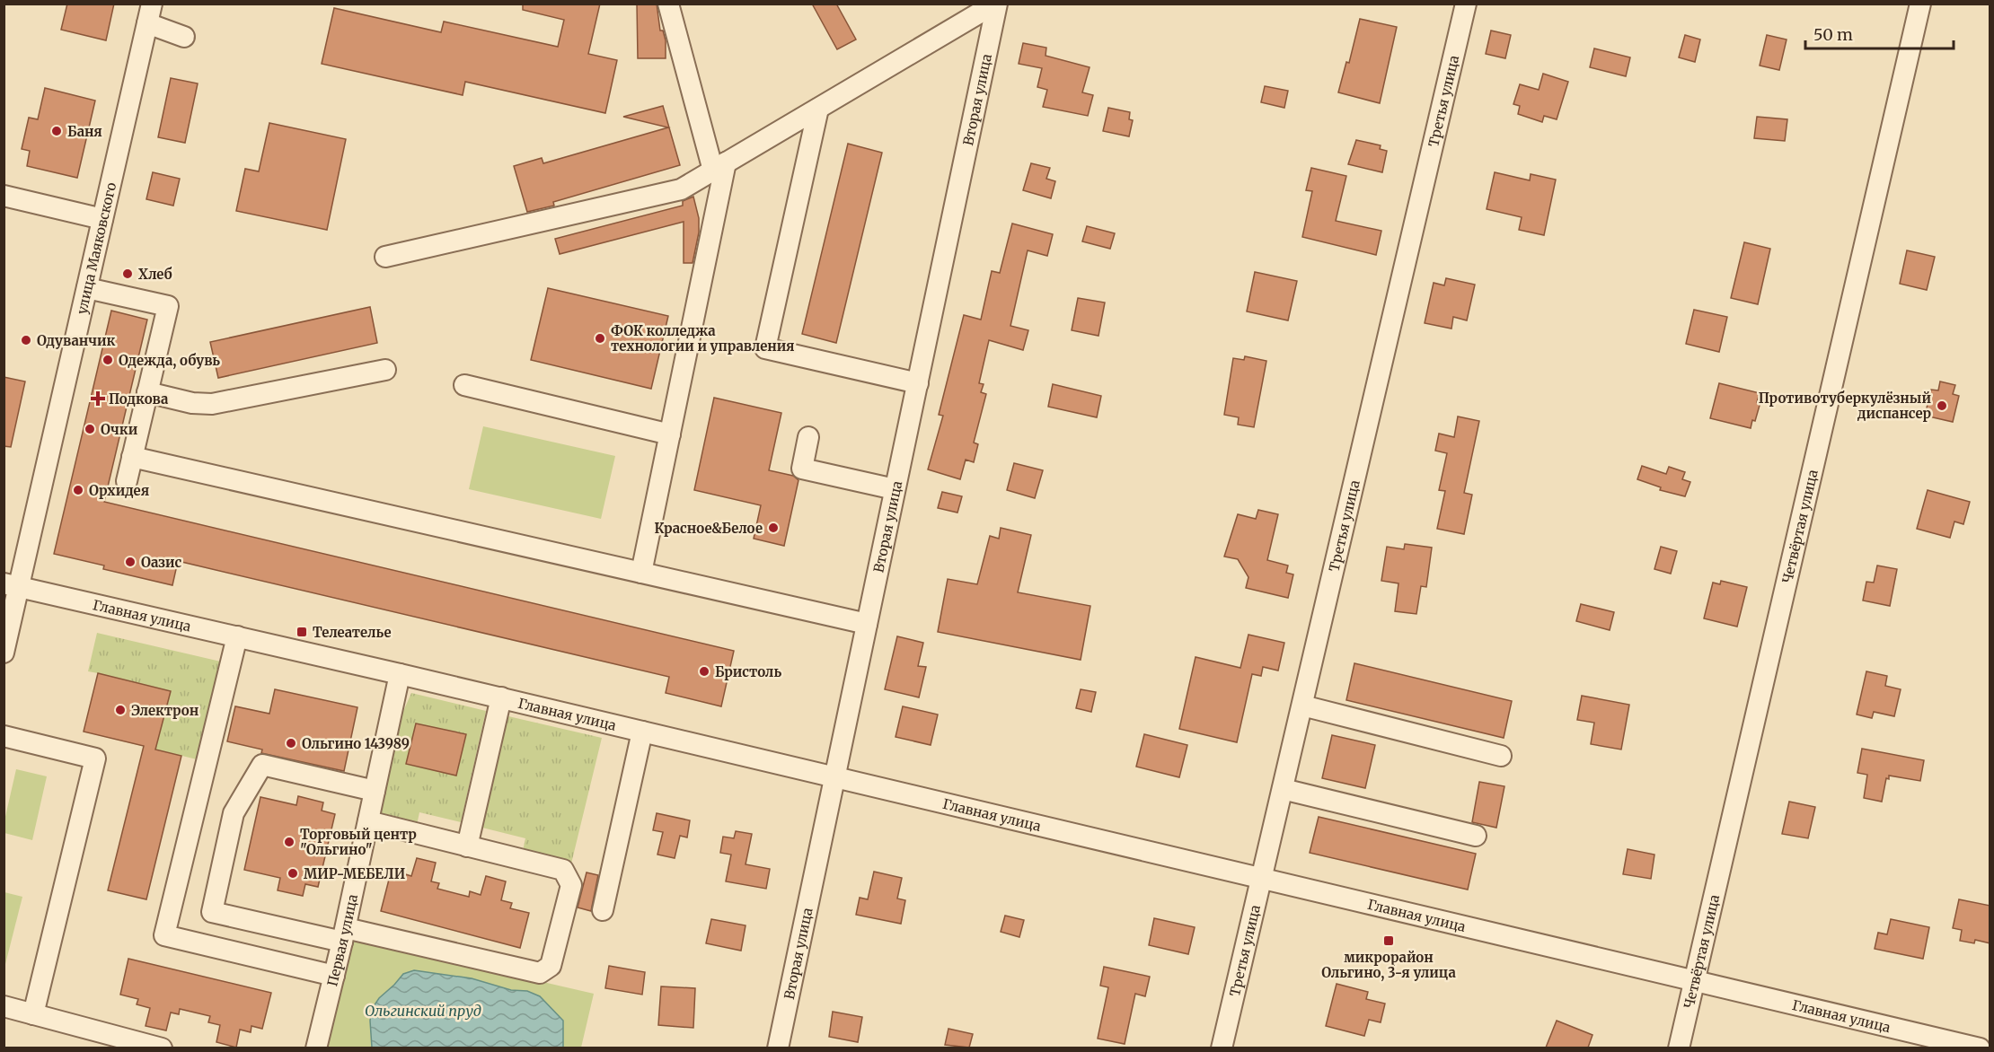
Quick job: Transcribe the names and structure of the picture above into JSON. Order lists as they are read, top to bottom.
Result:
{
  "streets": {
    "street": [
      "Вторая улица",
      "Третья улица",
      "улица Маяковского",
      "Четвёртая улица",
      "Главная улица",
      "Первая улица"
    ]
  },
  "crossings": [
    ["Вторая улица", "Главная улица"],
    ["Третья улица", "Главная улица"],
    ["улица Маяковского", "Главная улица"],
    ["Четвёртая улица", "Главная улица"],
    ["Главная улица", "Первая улица"]
  ],
  "water": ["Ольгинский пруд"],
  "places": {
    "other": [
      "Баня",
      "Хлеб",
      "ФОК колледжа технологии и управления",
      "Одуванчик",
      "Одежда, обувь",
      "Противотуберкулёзный диспансер",
      "Очки",
      "Орхидея",
      "Красное&Белое",
      "Оазис",
      "Бристоль",
      "Электрон",
      "Ольгино 143989",
      "Торговый центр \"Ольгино\"",
      "МИР-МЕБЕЛИ"
    ],
    "health": ["Подкова"],
    "transit": ["Телеателье", "микрорайон Ольгино, 3-я улица"]
  },
  "scale_bar": "50 m"
}
